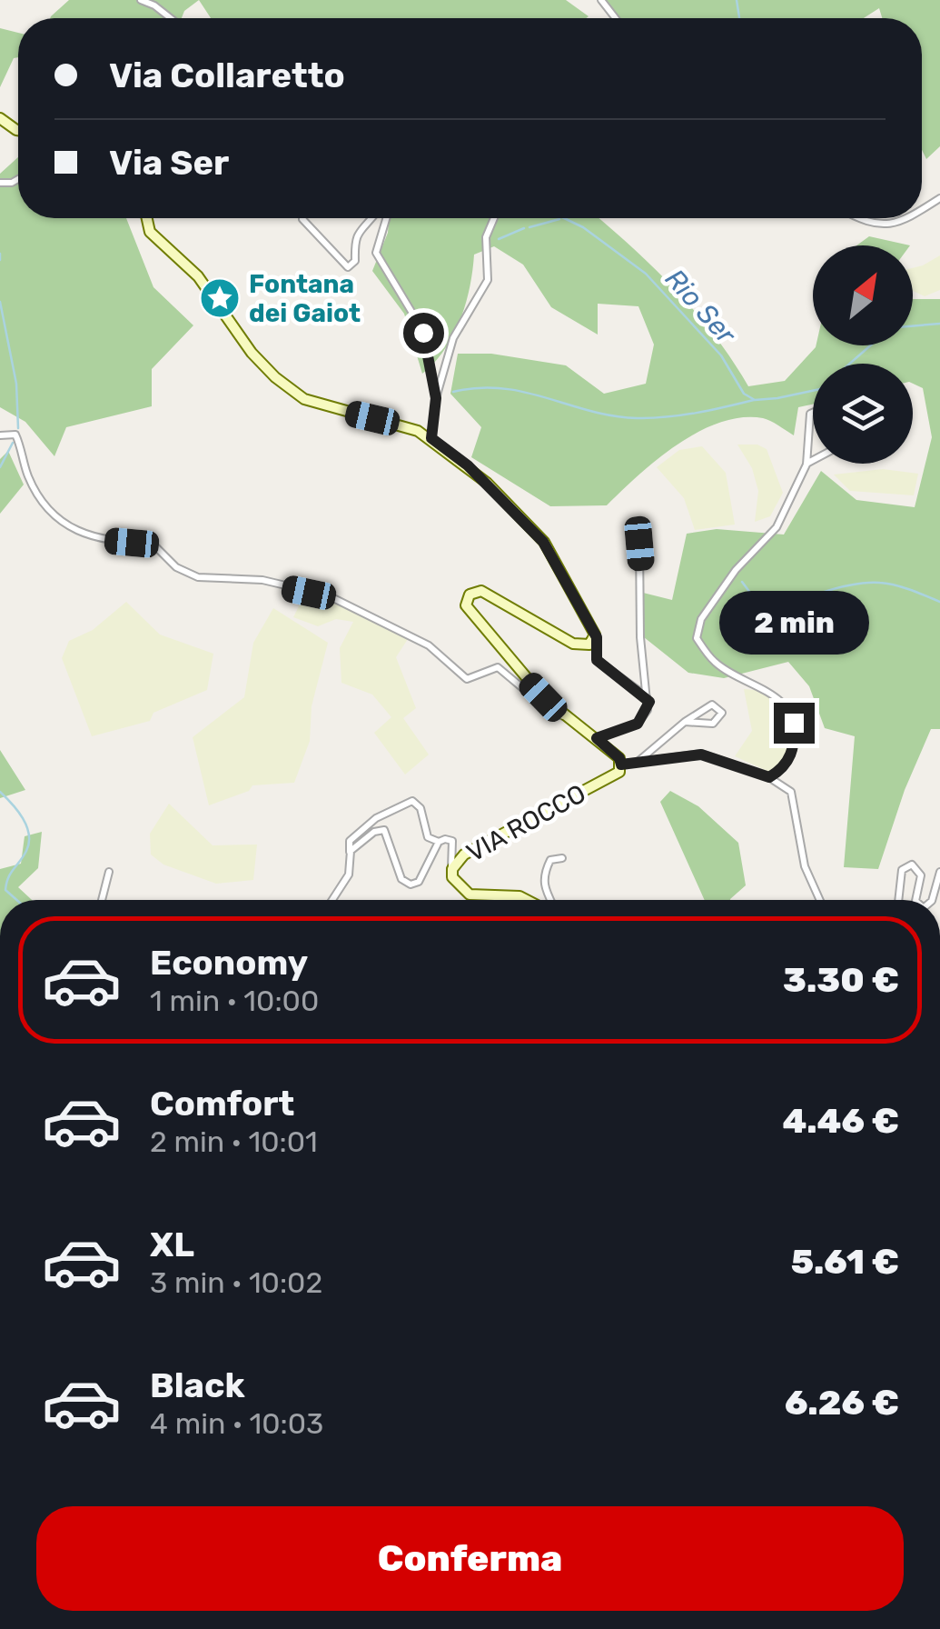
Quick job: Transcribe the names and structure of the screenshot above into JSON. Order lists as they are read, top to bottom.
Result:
{
  "streets": {
    "street": ["VIA ROCCO"]
  },
  "water": ["Rio Ser"],
  "places": {
    "place": ["Fontana dei Gaiot"]
  },
  "north": "top right",
  "page": {
    "banner": ["Via Collaretto", "Via Ser"],
    "bubble": "2 min",
    "list": [
      {
        "name": "Economy",
        "note": "1 min · 10:00",
        "value": "3.30 €"
      },
      {
        "name": "Comfort",
        "note": "2 min · 10:01",
        "value": "4.46 €"
      },
      {
        "name": "XL",
        "note": "3 min · 10:02",
        "value": "5.61 €"
      },
      {
        "name": "Black",
        "note": "4 min · 10:03",
        "value": "6.26 €"
      }
    ],
    "buttons": "Conferma"
  }
}
